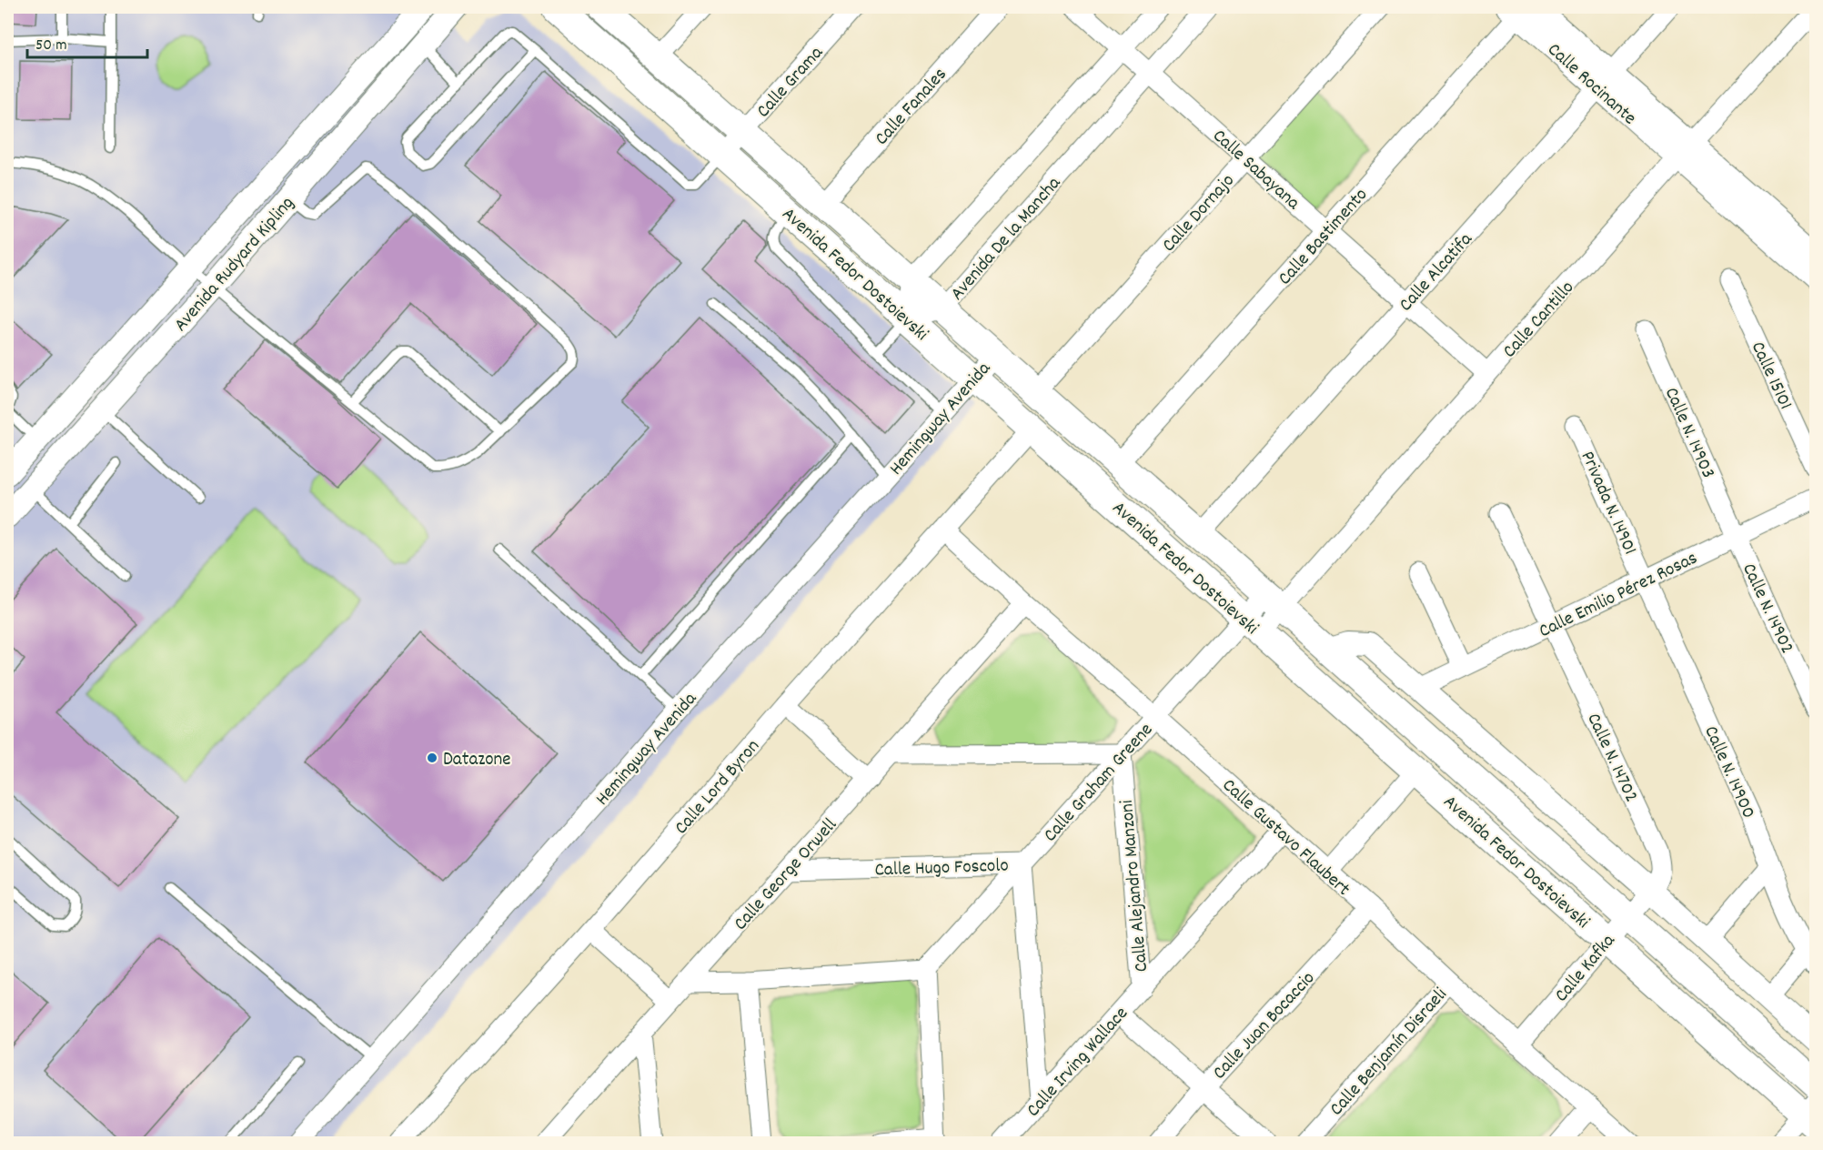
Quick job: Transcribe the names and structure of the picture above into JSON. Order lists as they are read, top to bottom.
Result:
{
  "streets": {
    "main road": ["Avenida Fedor Dostoievski"],
    "street": [
      "Calle Grama",
      "Calle Rocinante",
      "Calle Fanales",
      "Calle Sabayana",
      "Calle Dornajo",
      "Calle Bastimento",
      "Avenida De la Mancha",
      "Avenida Rudyard Kipling",
      "Calle Alcatifa",
      "Calle Cantillo",
      "Calle 15101",
      "Hemingway Avenida",
      "Calle N. 14903",
      "Privada N. 14901",
      "Calle Emilio Pérez Rosas",
      "Calle N. 14902",
      "Calle N. 14702",
      "Calle N. 14900",
      "Calle Graham Greene",
      "Calle Lord Byron",
      "Calle Gustavo Flaubert",
      "Calle Hugo Foscolo",
      "Calle George Orwell",
      "Calle Alejandro Manzoni",
      "Calle Kafka",
      "Calle Juan Bocaccio",
      "Calle Benjamín Disraeli",
      "Calle Irving Wallace"
    ]
  },
  "crossings": [
    ["Calle Grama", "Avenida Fedor Dostoievski"],
    ["Calle Rocinante", "Calle Bastimento"],
    ["Calle Rocinante", "Calle Alcatifa"],
    ["Calle Rocinante", "Calle Cantillo"],
    ["Calle Fanales", "Avenida Fedor Dostoievski"],
    ["Calle Sabayana", "Calle Dornajo"],
    ["Calle Sabayana", "Calle Bastimento"],
    ["Calle Sabayana", "Avenida De la Mancha"],
    ["Calle Sabayana", "Calle Alcatifa"],
    ["Calle Sabayana", "Calle Cantillo"],
    ["Calle Dornajo", "Avenida Fedor Dostoievski"],
    ["Calle Bastimento", "Avenida Fedor Dostoievski"],
    ["Avenida De la Mancha", "Avenida Fedor Dostoievski"],
    ["Calle Alcatifa", "Avenida Fedor Dostoievski"],
    ["Avenida Fedor Dostoievski", "Calle Cantillo"],
    ["Avenida Fedor Dostoievski", "Hemingway Avenida"],
    ["Avenida Fedor Dostoievski", "Calle Graham Greene"],
    ["Avenida Fedor Dostoievski", "Calle Lord Byron"],
    ["Avenida Fedor Dostoievski", "Calle Kafka"],
    ["Calle Cantillo", "Calle Graham Greene"],
    ["Calle N. 14903", "Calle Emilio Pérez Rosas"],
    ["Calle N. 14903", "Calle N. 14902"],
    ["Privada N. 14901", "Calle Emilio Pérez Rosas"],
    ["Privada N. 14901", "Calle N. 14900"],
    ["Calle Emilio Pérez Rosas", "Calle N. 14902"],
    ["Calle Emilio Pérez Rosas", "Calle N. 14702"],
    ["Calle Emilio Pérez Rosas", "Calle N. 14900"],
    ["Calle N. 14702", "Calle Kafka"],
    ["Calle Graham Greene", "Calle Gustavo Flaubert"],
    ["Calle Graham Greene", "Calle Hugo Foscolo"],
    ["Calle Graham Greene", "Calle Alejandro Manzoni"],
    ["Calle Lord Byron", "Calle Gustavo Flaubert"],
    ["Calle Gustavo Flaubert", "Calle George Orwell"],
    ["Calle Gustavo Flaubert", "Calle Kafka"],
    ["Calle Gustavo Flaubert", "Calle Juan Bocaccio"],
    ["Calle Gustavo Flaubert", "Calle Benjamín Disraeli"],
    ["Calle Gustavo Flaubert", "Calle Irving Wallace"],
    ["Calle Hugo Foscolo", "Calle George Orwell"],
    ["Calle Hugo Foscolo", "Calle Irving Wallace"],
    ["Calle Alejandro Manzoni", "Calle Irving Wallace"]
  ],
  "places": ["Datazone"],
  "scale_bar": "50 m"
}
